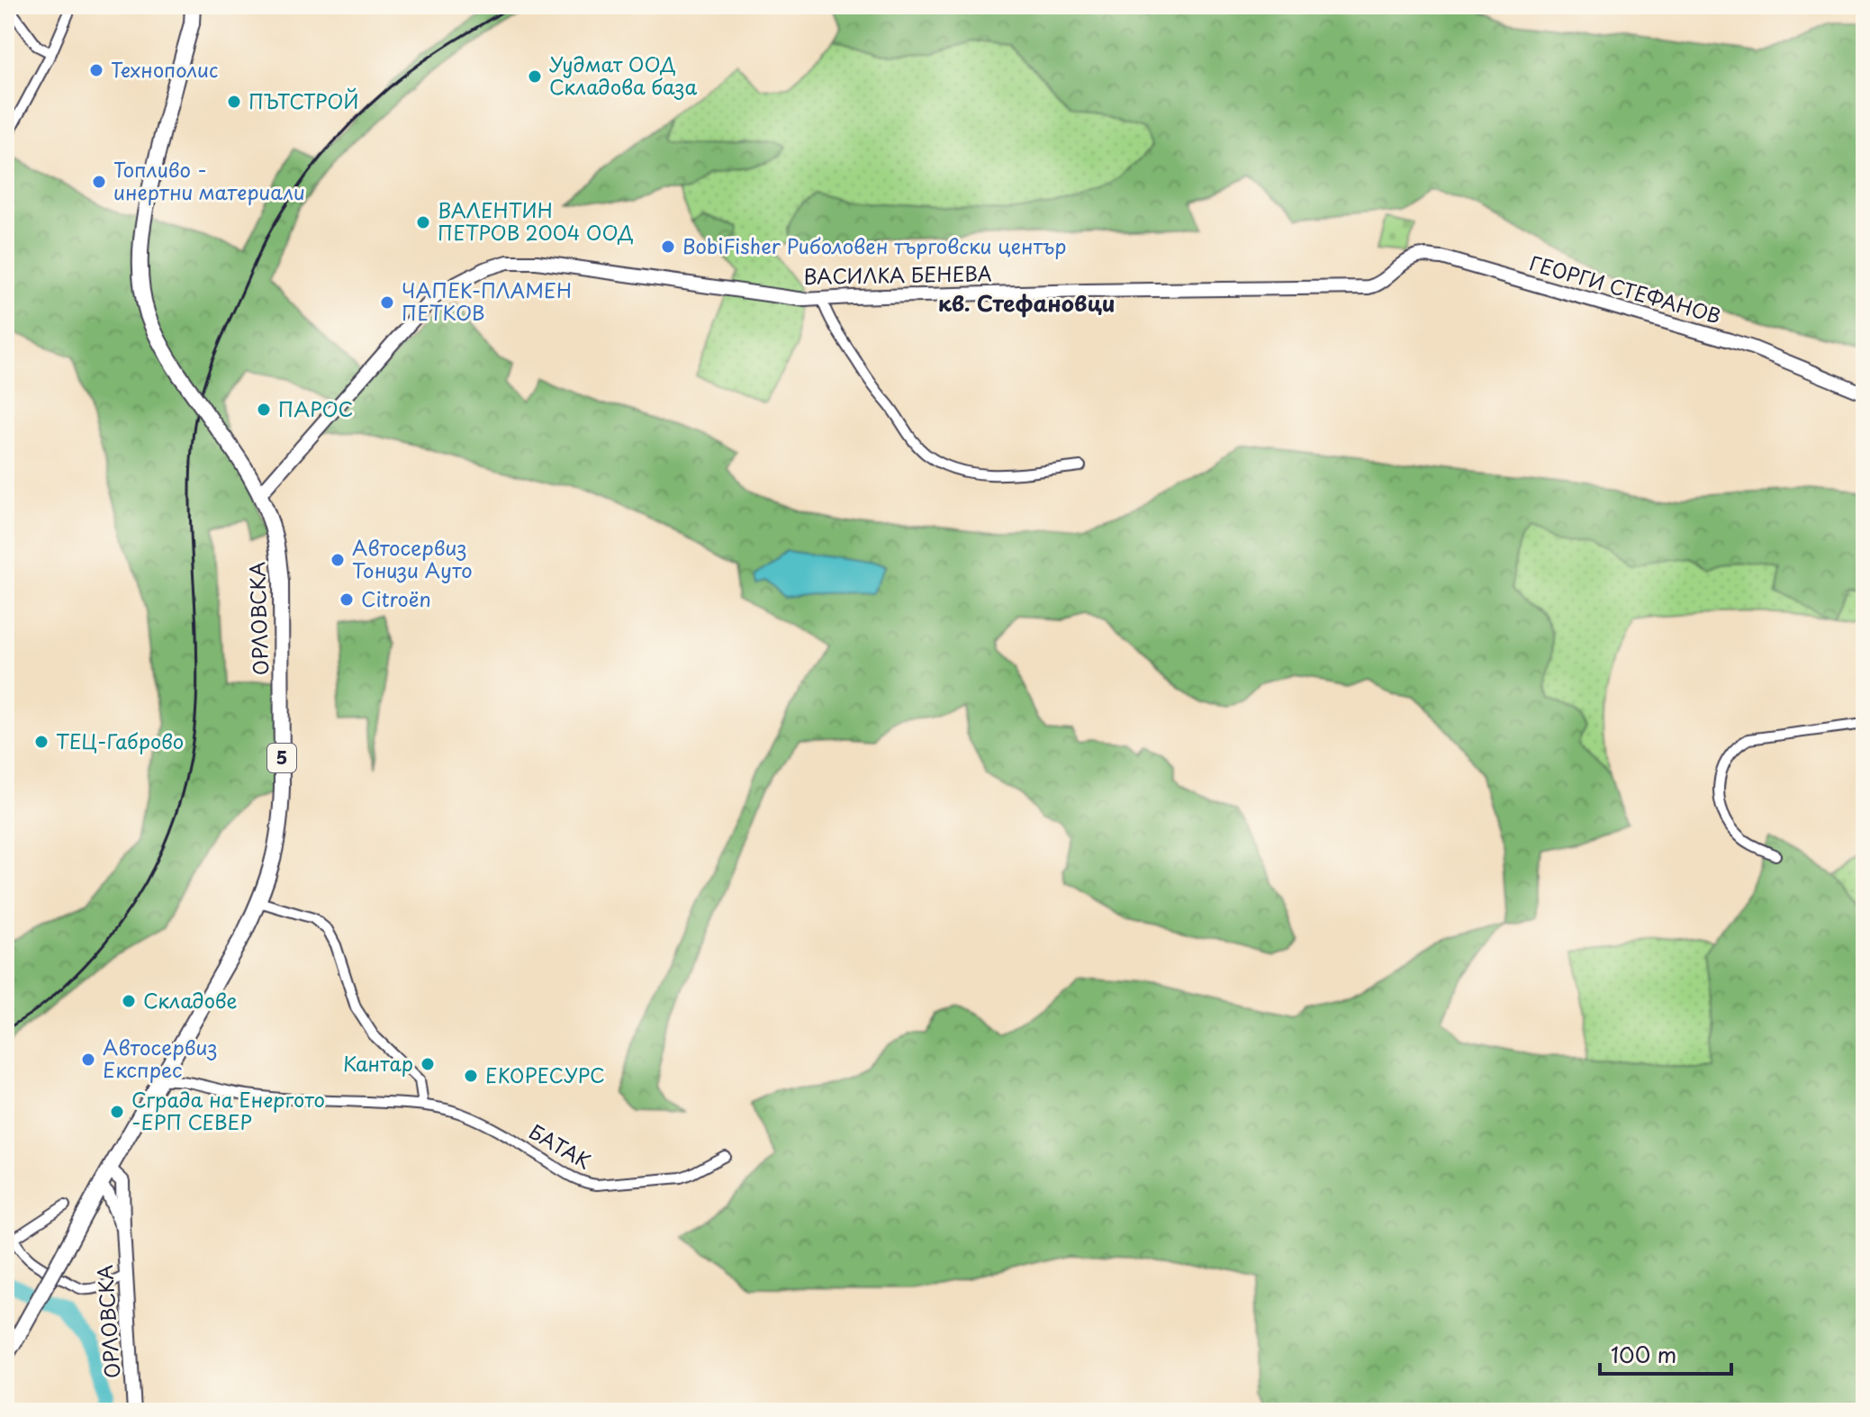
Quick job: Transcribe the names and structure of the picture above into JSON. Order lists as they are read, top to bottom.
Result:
{
  "streets": {
    "main road": ["ОРЛОВСКА", "5"],
    "street": ["ВАСИЛКА БЕНЕВА", "ГЕОРГИ СТЕФАНОВ", "БАТАК"]
  },
  "crossings": [
    ["ВАСИЛКА БЕНЕВА", "ГЕОРГИ СТЕФАНОВ"],
    ["ВАСИЛКА БЕНЕВА", "ОРЛОВСКА"],
    ["ОРЛОВСКА", "5"],
    ["ОРЛОВСКА", "БАТАК"]
  ],
  "districts": ["кв. Стефановци"],
  "places": [
    "Технополис",
    "Уудмат ООД Складова база",
    "ПЪТСТРОЙ",
    "Топливо - инертни материали",
    "ВАЛЕНТИН ПЕТРОВ 2004 ООД",
    "BobiFisher Риболовен търговски център",
    "ЧАПЕК-ПЛАМЕН ПЕТКОВ",
    "ПАРОС",
    "Автосервиз Тонизи Ауто",
    "Citroën",
    "ТЕЦ-Габрово",
    "Складове",
    "Автосервиз Експрес",
    "Кантар",
    "ЕКОРЕСУРС",
    "Сграда на Енергото -ЕРП СЕВЕР"
  ],
  "scale_bar": "100 m"
}
